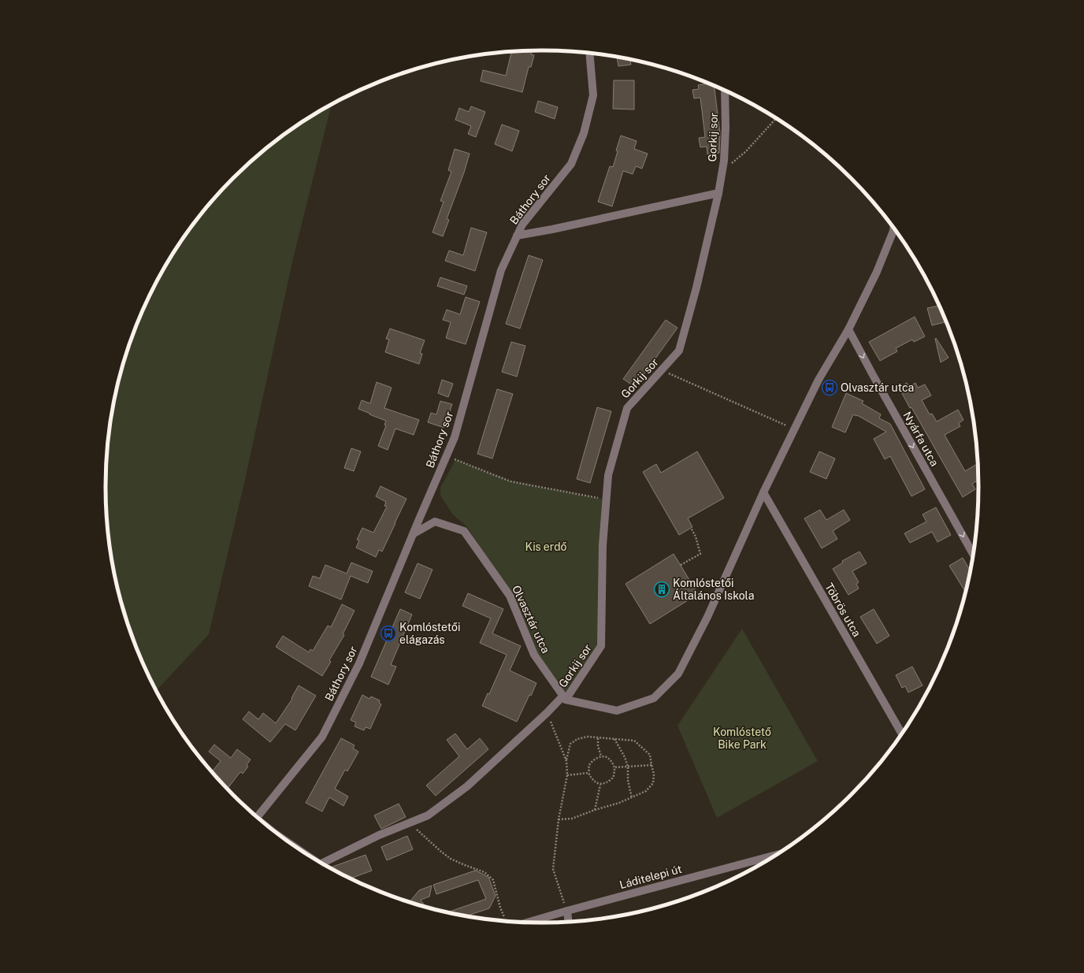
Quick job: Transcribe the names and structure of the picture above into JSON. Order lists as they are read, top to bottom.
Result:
{
  "streets": {
    "street": [
      "Gorkij sor",
      "Báthory sor",
      "Nyárfa utca",
      "Töbrös utca",
      "Olvasztár utca",
      "Láditelepi út"
    ]
  },
  "crossings": [
    ["Gorkij sor", "Olvasztár utca"],
    ["Báthory sor", "Olvasztár utca"]
  ],
  "one_way": ["Nyárfa utca"],
  "parks": ["Kis erdő", "Komlóstető Bike Park"],
  "places": {
    "bus stop": ["Olvasztár utca", "Komlóstetői elágazás"],
    "building": ["Komlóstetői Általános Iskola"]
  }
}
